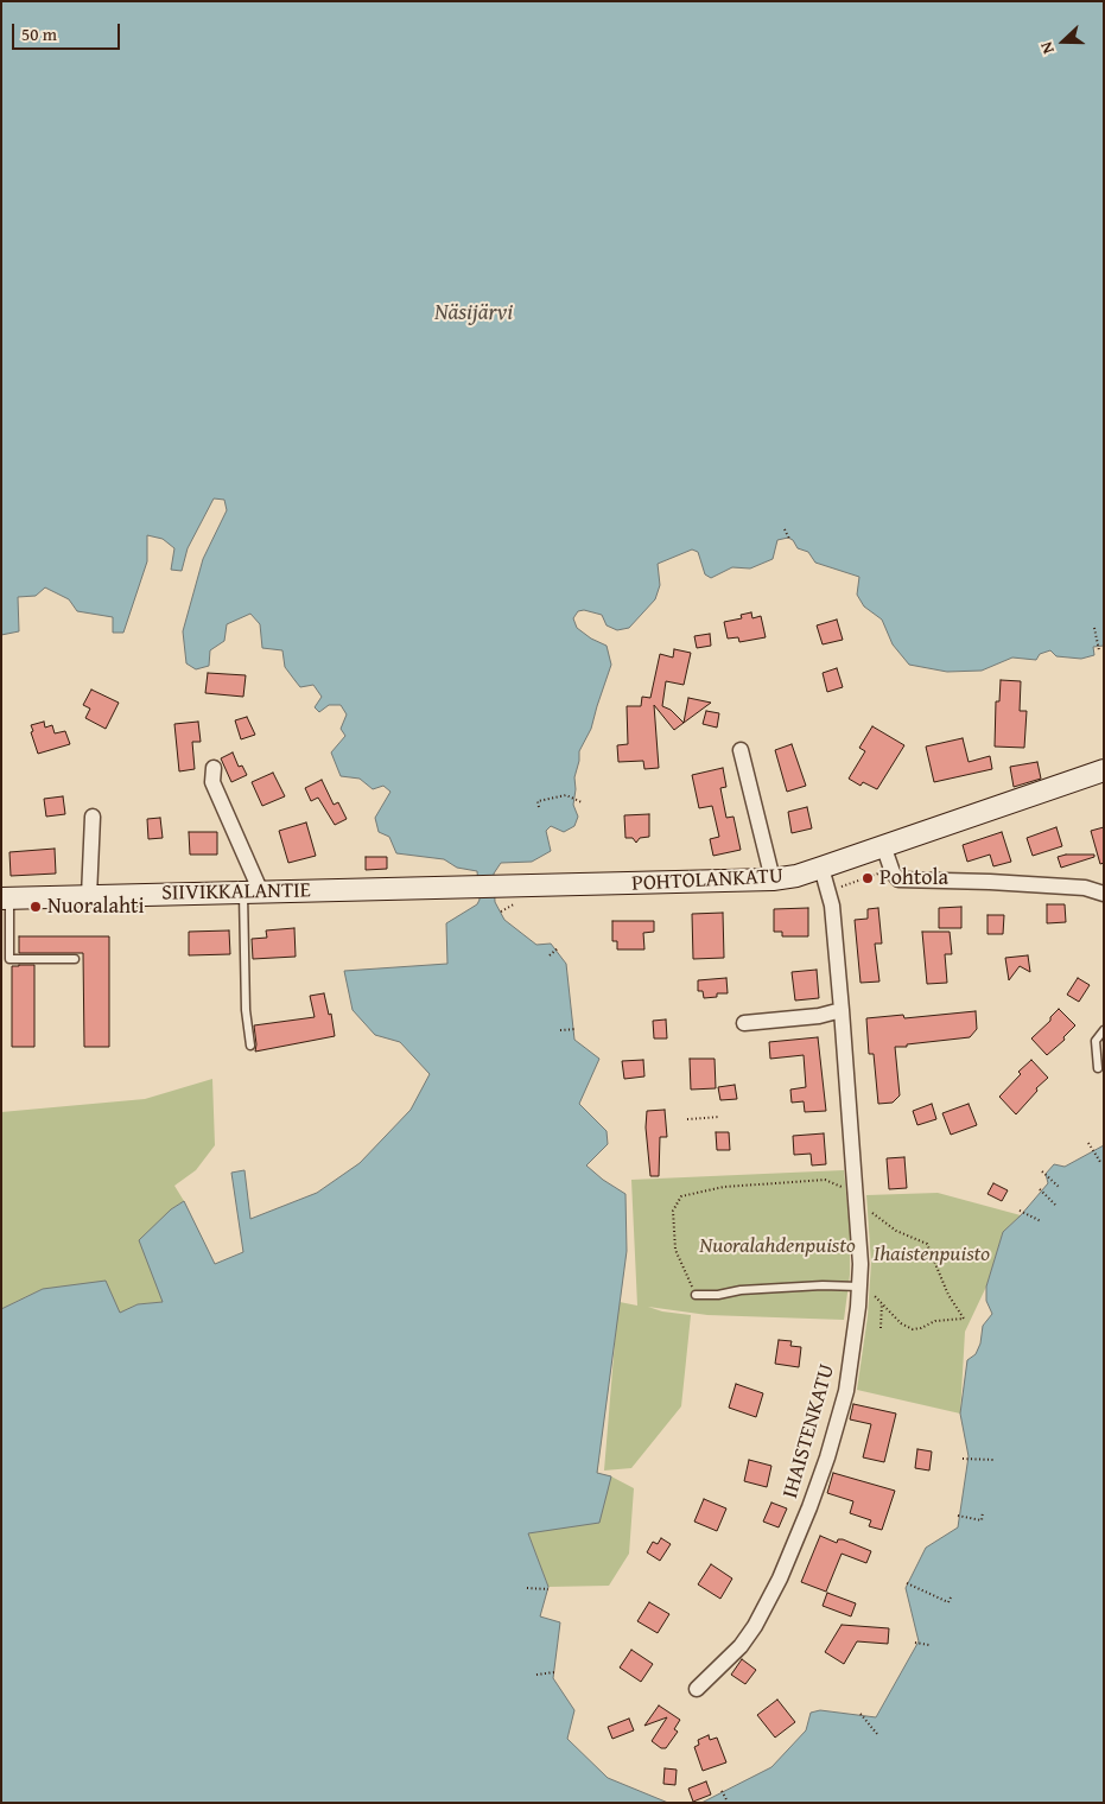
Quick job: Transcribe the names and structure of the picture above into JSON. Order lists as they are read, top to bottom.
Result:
{
  "streets": {
    "main road": ["POHTOLANKATU", "SIIVIKKALANTIE"],
    "street": ["IHAISTENKATU"]
  },
  "crossings": [
    ["POHTOLANKATU", "SIIVIKKALANTIE"],
    ["POHTOLANKATU", "IHAISTENKATU"]
  ],
  "water": ["Näsijärvi"],
  "parks": ["Nuoralahdenpuisto", "Ihaistenpuisto"],
  "places": ["Pohtola", "Nuoralahti"],
  "scale_bar": "50 m",
  "north": "left"
}
